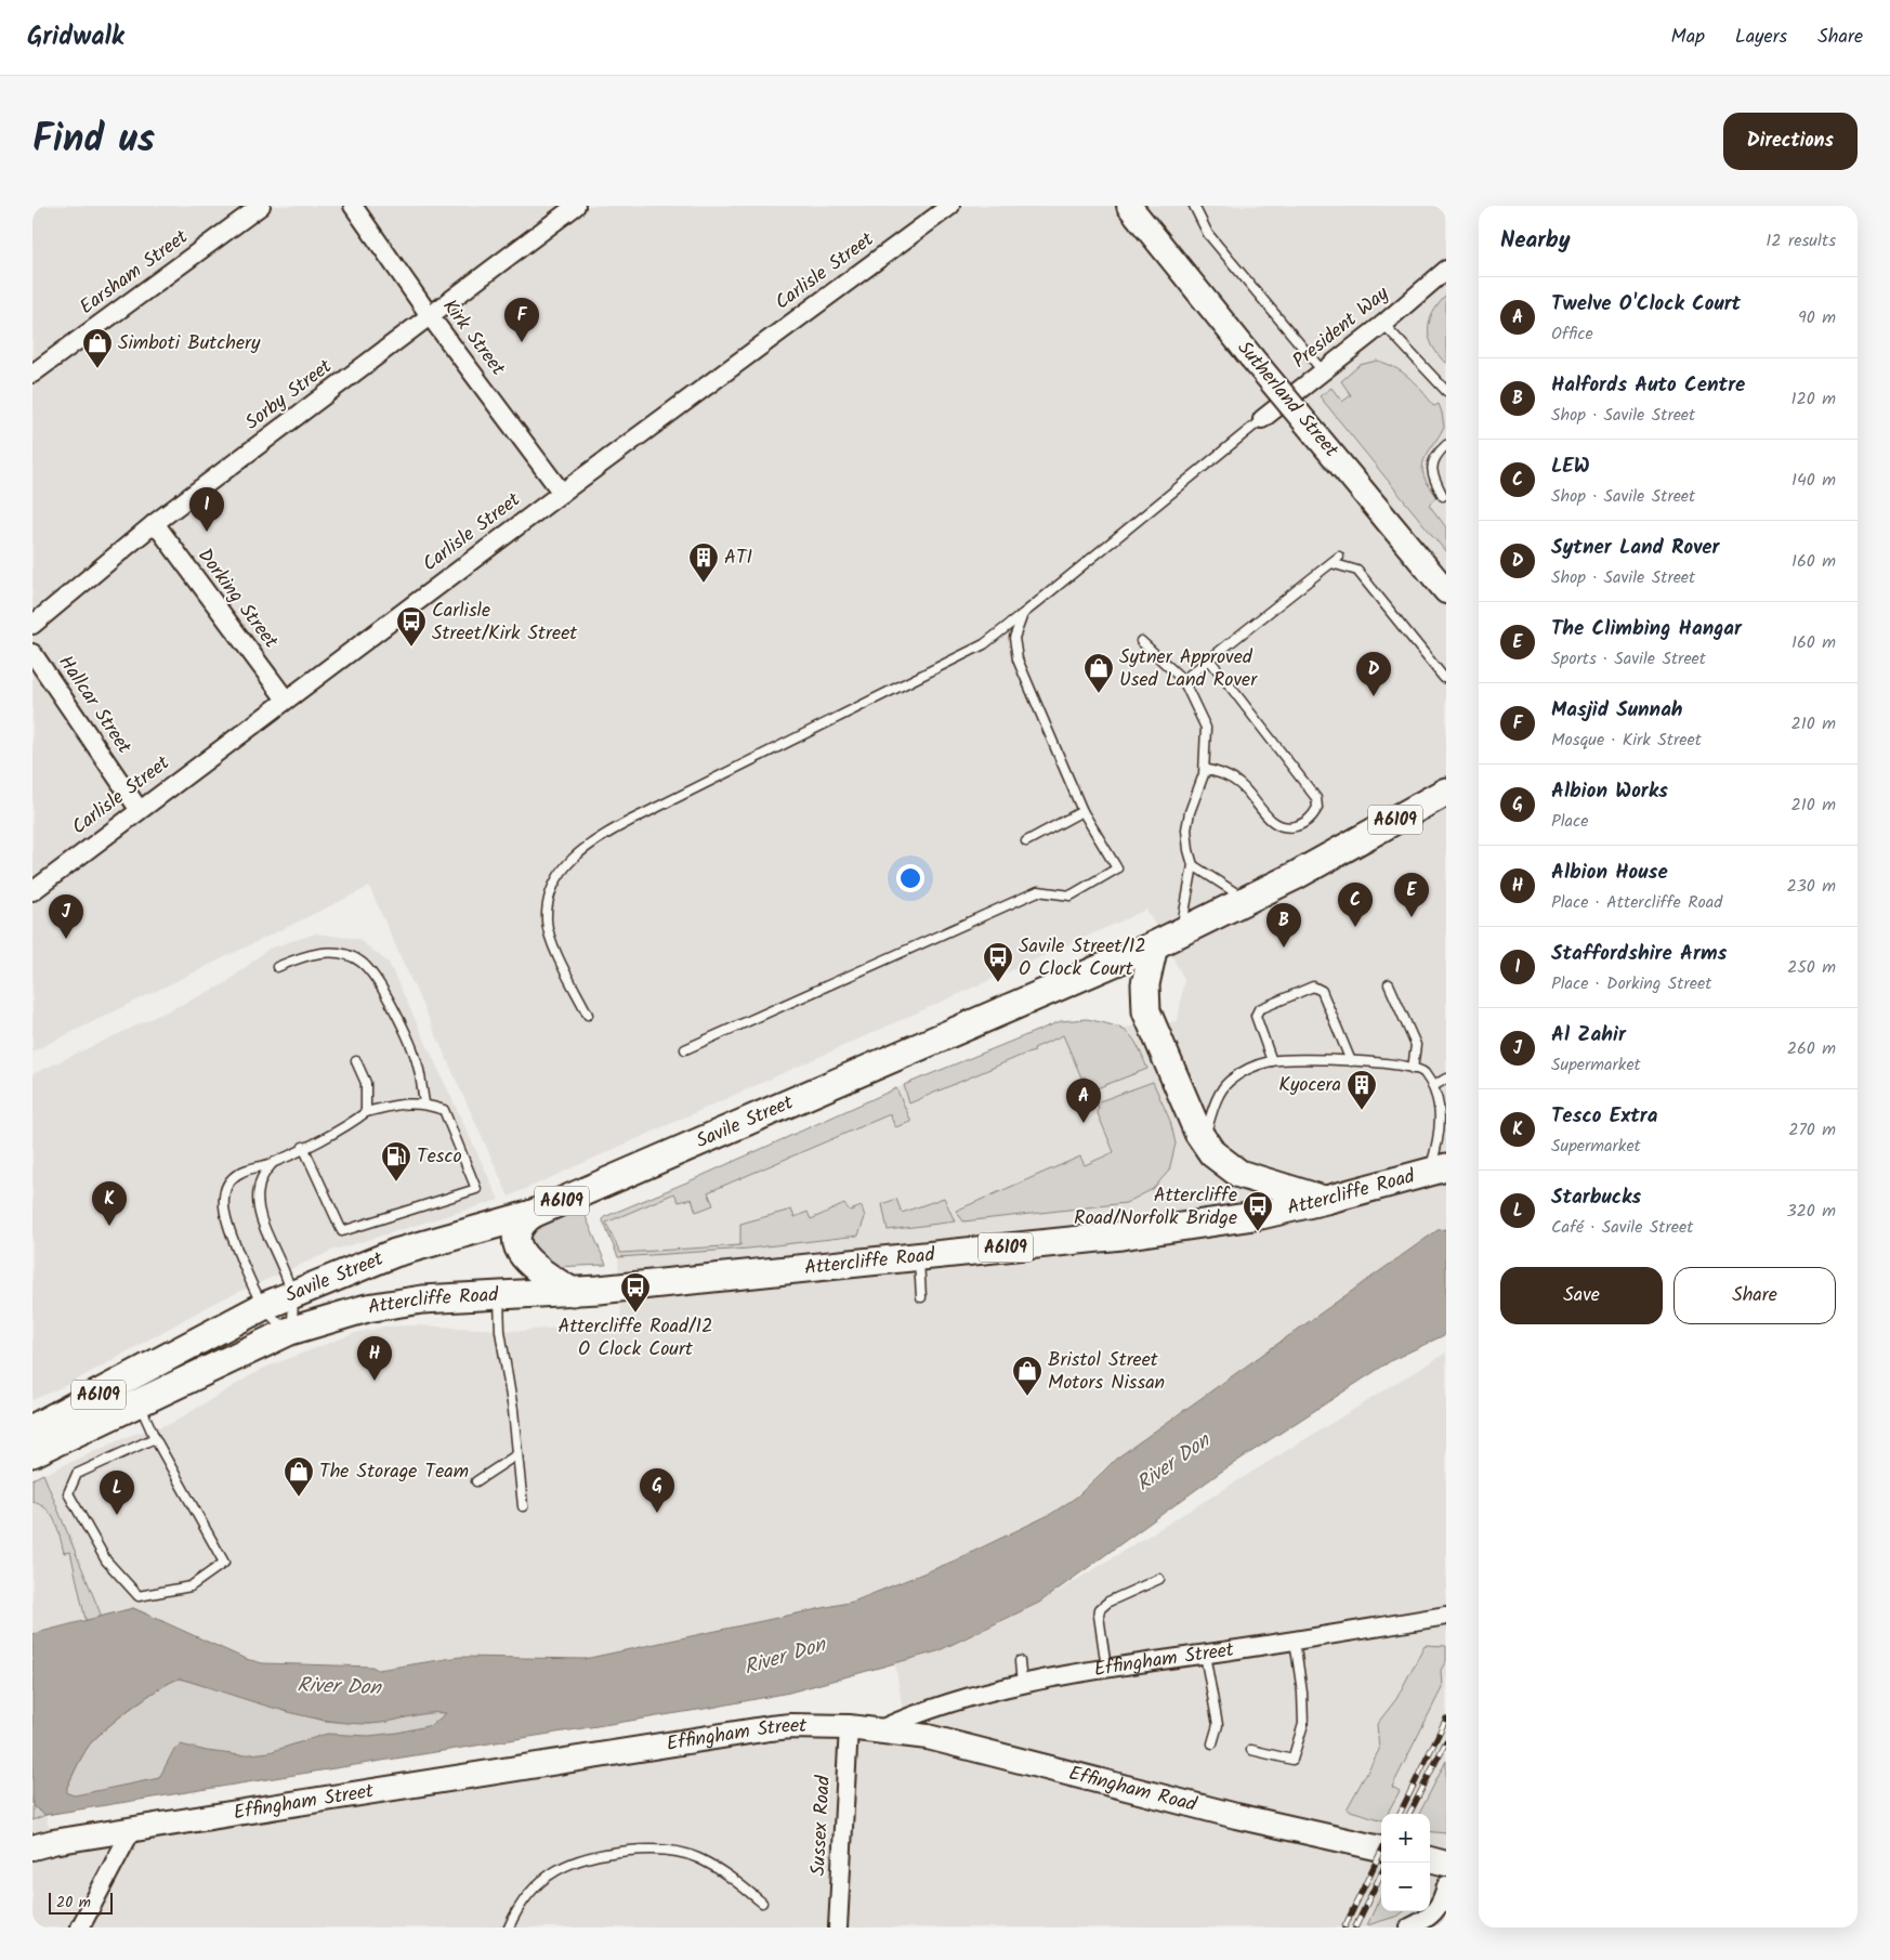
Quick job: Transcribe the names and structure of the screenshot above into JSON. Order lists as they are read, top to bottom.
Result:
{
  "streets": {
    "main road": [
      "Sutherland Street",
      "A6109",
      "Savile Street",
      "Attercliffe Road",
      "Effingham Street",
      "Effingham Road"
    ],
    "street": [
      "Carlisle Street",
      "Earsham Street",
      "President Way",
      "Kirk Street",
      "Sorby Street",
      "Dorking Street",
      "Hallcar Street",
      "Sussex Road"
    ]
  },
  "crossings": [
    ["Carlisle Street", "Kirk Street"],
    ["Carlisle Street", "Dorking Street"],
    ["Carlisle Street", "Hallcar Street"],
    ["Kirk Street", "Sorby Street"],
    ["Sorby Street", "Dorking Street"],
    ["Savile Street", "Attercliffe Road"],
    ["Effingham Street", "Effingham Road"],
    ["Effingham Street", "Sussex Road"]
  ],
  "water": ["River Don"],
  "places": {
    "shop": [
      "Simboti Butchery",
      "Sytner Approved Used Land Rover",
      "Bristol Street Motors Nissan",
      "The Storage Team"
    ],
    "building": ["ATI", "Kyocera"],
    "bus stop": [
      "Carlisle Street/Kirk Street",
      "Savile Street/12 O Clock Court",
      "Attercliffe Road/Norfolk Bridge",
      "Attercliffe Road/12 O Clock Court"
    ],
    "fuel station": ["Tesco"]
  },
  "scale_bar": "20 m",
  "page": {
    "header": "Gridwalk",
    "nav": ["Map", "Layers", "Share"],
    "title": "Find us",
    "buttons": [
      "Directions",
      ["Save", "Share"]
    ],
    "heading": ["Nearby", "12 results"],
    "list": [
      {
        "mark": "A",
        "name": "Twelve O'Clock Court",
        "note": "Office",
        "value": "90 m"
      },
      {
        "mark": "B",
        "name": "Halfords Auto Centre",
        "note": "Shop · Savile Street",
        "value": "120 m"
      },
      {
        "mark": "C",
        "name": "LEW",
        "note": "Shop · Savile Street",
        "value": "140 m"
      },
      {
        "mark": "D",
        "name": "Sytner Land Rover",
        "note": "Shop · Savile Street",
        "value": "160 m"
      },
      {
        "mark": "E",
        "name": "The Climbing Hangar",
        "note": "Sports · Savile Street",
        "value": "160 m"
      },
      {
        "mark": "F",
        "name": "Masjid Sunnah",
        "note": "Mosque · Kirk Street",
        "value": "210 m"
      },
      {
        "mark": "G",
        "name": "Albion Works",
        "note": "Place",
        "value": "210 m"
      },
      {
        "mark": "H",
        "name": "Albion House",
        "note": "Place · Attercliffe Road",
        "value": "230 m"
      },
      {
        "mark": "I",
        "name": "Staffordshire Arms",
        "note": "Place · Dorking Street",
        "value": "250 m"
      },
      {
        "mark": "J",
        "name": "Al Zahir",
        "note": "Supermarket",
        "value": "260 m"
      },
      {
        "mark": "K",
        "name": "Tesco Extra",
        "note": "Supermarket",
        "value": "270 m"
      },
      {
        "mark": "L",
        "name": "Starbucks",
        "note": "Café · Savile Street",
        "value": "320 m"
      }
    ],
    "pins": [
      "F",
      "I",
      "D",
      "E",
      "C",
      "J",
      "B",
      "A",
      "K",
      "H",
      "G",
      "L"
    ],
    "map_buttons": ["+", "−"],
    "scale": "20 m"
  }
}
